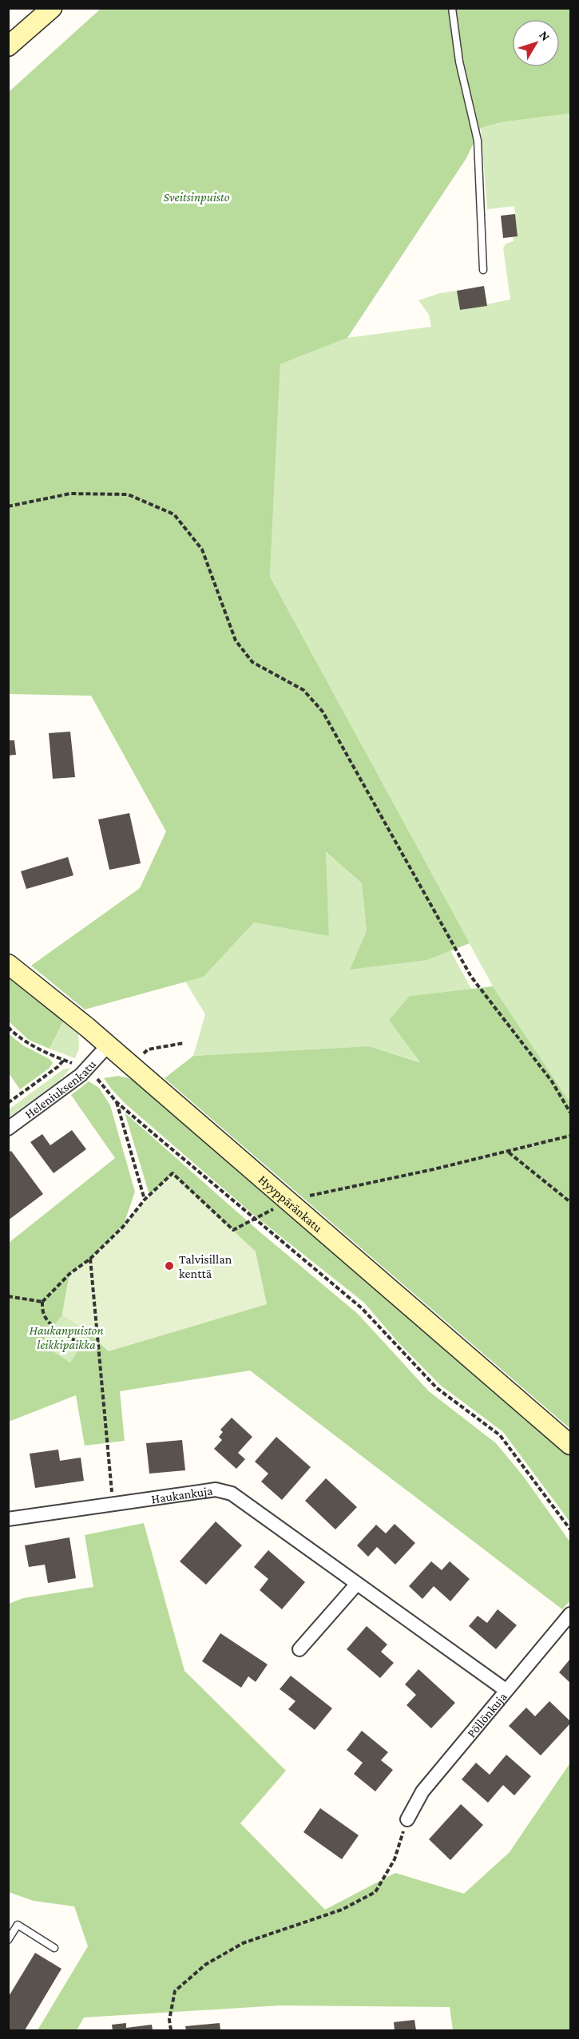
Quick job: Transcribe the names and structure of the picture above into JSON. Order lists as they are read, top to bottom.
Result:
{
  "streets": {
    "street": [
      "Heleniuksenkatu",
      "Hyyppäränkatu",
      "Haukankuja",
      "Pöllönkuja"
    ]
  },
  "crossings": [
    ["Heleniuksenkatu", "Hyyppäränkatu"],
    ["Haukankuja", "Pöllönkuja"]
  ],
  "parks": ["Sveitsinpuisto", "Haukanpuiston leikkipaikka"],
  "places": ["Talvisillan kenttä"],
  "north": "top right"
}
